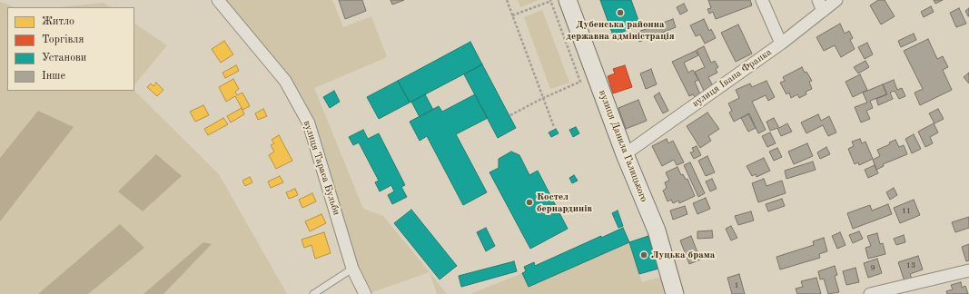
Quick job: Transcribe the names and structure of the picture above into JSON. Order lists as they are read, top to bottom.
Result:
{
  "streets": {
    "main road": ["вулиця Данила Галицького"],
    "street": ["вулиця Івана Франка", "вулиця Тараса Бульби"]
  },
  "crossings": [
    ["вулиця Івана Франка", "вулиця Данила Галицького"]
  ],
  "places": ["Дубенська районна державна адміністрація", "Костел бернардинів", "Луцька брама"],
  "house_numbers": [
    "11",
    "13",
    "9",
    "1"
  ],
  "legend": [
    "Житло",
    "Торгівля",
    "Установи",
    "Інше"
  ]
}
